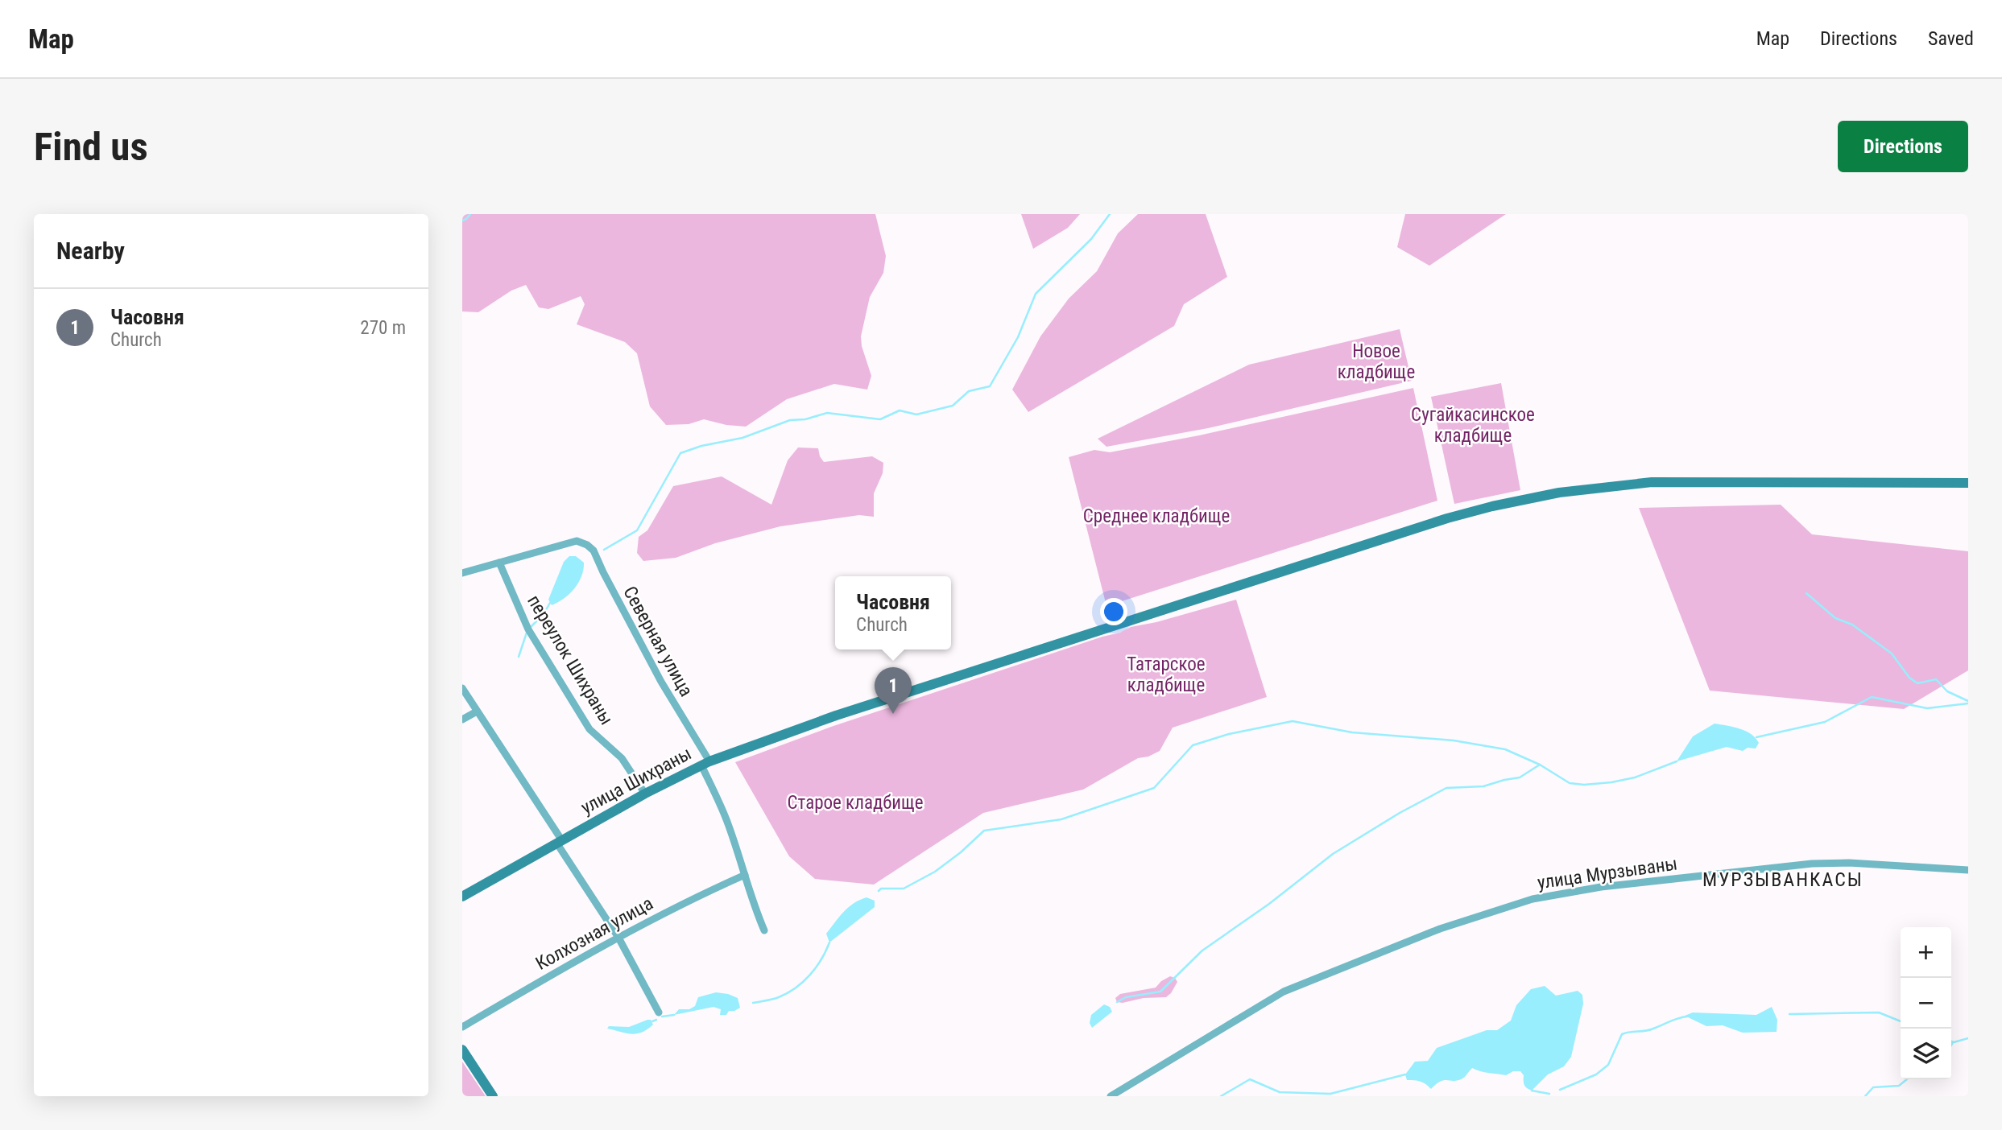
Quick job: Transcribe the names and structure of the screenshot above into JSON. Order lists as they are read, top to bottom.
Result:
{
  "streets": {
    "street": [
      "Северная улица",
      "переулок Шихраны",
      "улица Шихраны",
      "улица Мурзываны",
      "Колхозная улица"
    ]
  },
  "crossings": [
    ["Северная улица", "переулок Шихраны"],
    ["Северная улица", "улица Шихраны"],
    ["Северная улица", "Колхозная улица"],
    ["переулок Шихраны", "улица Шихраны"]
  ],
  "districts": ["МУРЗЫВАНКАСЫ"],
  "parks": [
    "Новое кладбище",
    "Сугайкасинское кладбище",
    "Среднее кладбище",
    "Татарское кладбище",
    "Старое кладбище"
  ],
  "page": {
    "header": "Map",
    "nav": ["Map", "Directions", "Saved"],
    "buttons": "Directions",
    "title": "Find us",
    "heading": "Nearby",
    "list": [
      {
        "mark": "1",
        "name": "Часовня",
        "note": "Church",
        "value": "270 m"
      }
    ],
    "popup": ["Часовня", "Church"],
    "pins": "1",
    "map_buttons": ["+", "−"]
  }
}
